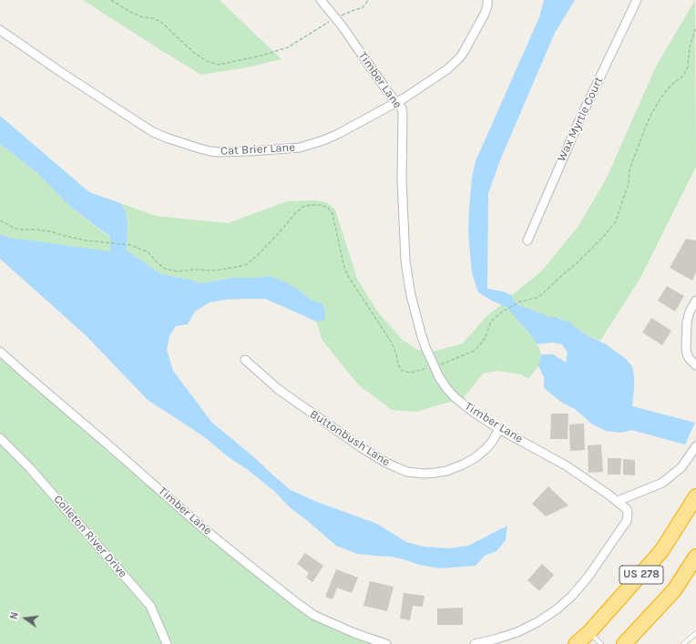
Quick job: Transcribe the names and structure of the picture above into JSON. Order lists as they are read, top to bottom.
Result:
{
  "streets": {
    "highway": ["US 278"],
    "street": [
      "Timber Lane",
      "Wax Myrtle Court",
      "Cat Brier Lane",
      "Buttonbush Lane",
      "Colleton River Drive"
    ]
  },
  "crossings": [
    ["Timber Lane", "Cat Brier Lane"],
    ["Timber Lane", "Buttonbush Lane"]
  ],
  "north": "left"
}
